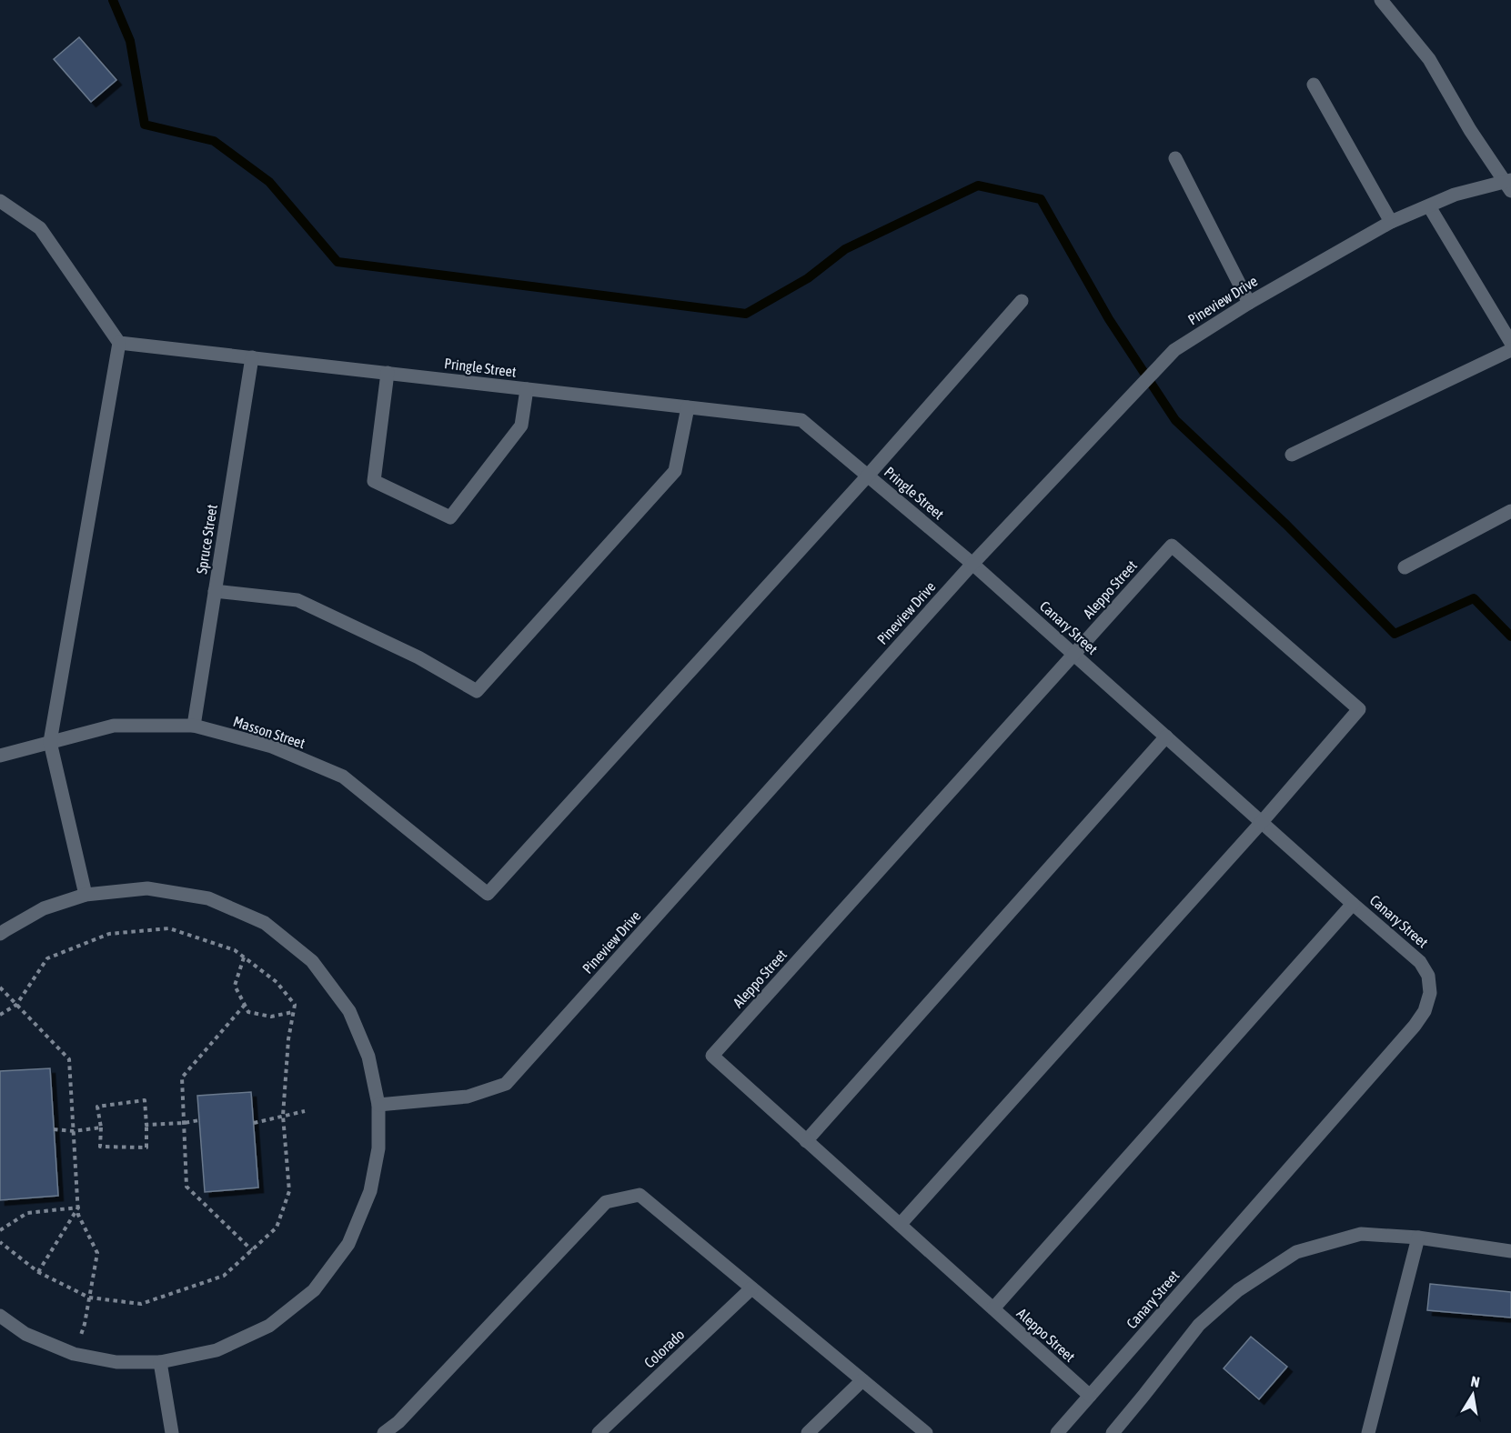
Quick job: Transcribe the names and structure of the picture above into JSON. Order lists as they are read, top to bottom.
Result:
{
  "streets": {
    "street": [
      "Pineview Drive",
      "Pringle Street",
      "Spruce Street",
      "Aleppo Street",
      "Canary Street",
      "Masson Street",
      "Colorado"
    ]
  },
  "crossings": [
    ["Pineview Drive", "Pringle Street"],
    ["Pineview Drive", "Canary Street"],
    ["Pringle Street", "Spruce Street"],
    ["Pringle Street", "Canary Street"],
    ["Pringle Street", "Masson Street"],
    ["Spruce Street", "Masson Street"],
    ["Aleppo Street", "Canary Street"]
  ],
  "north": "top"
}
